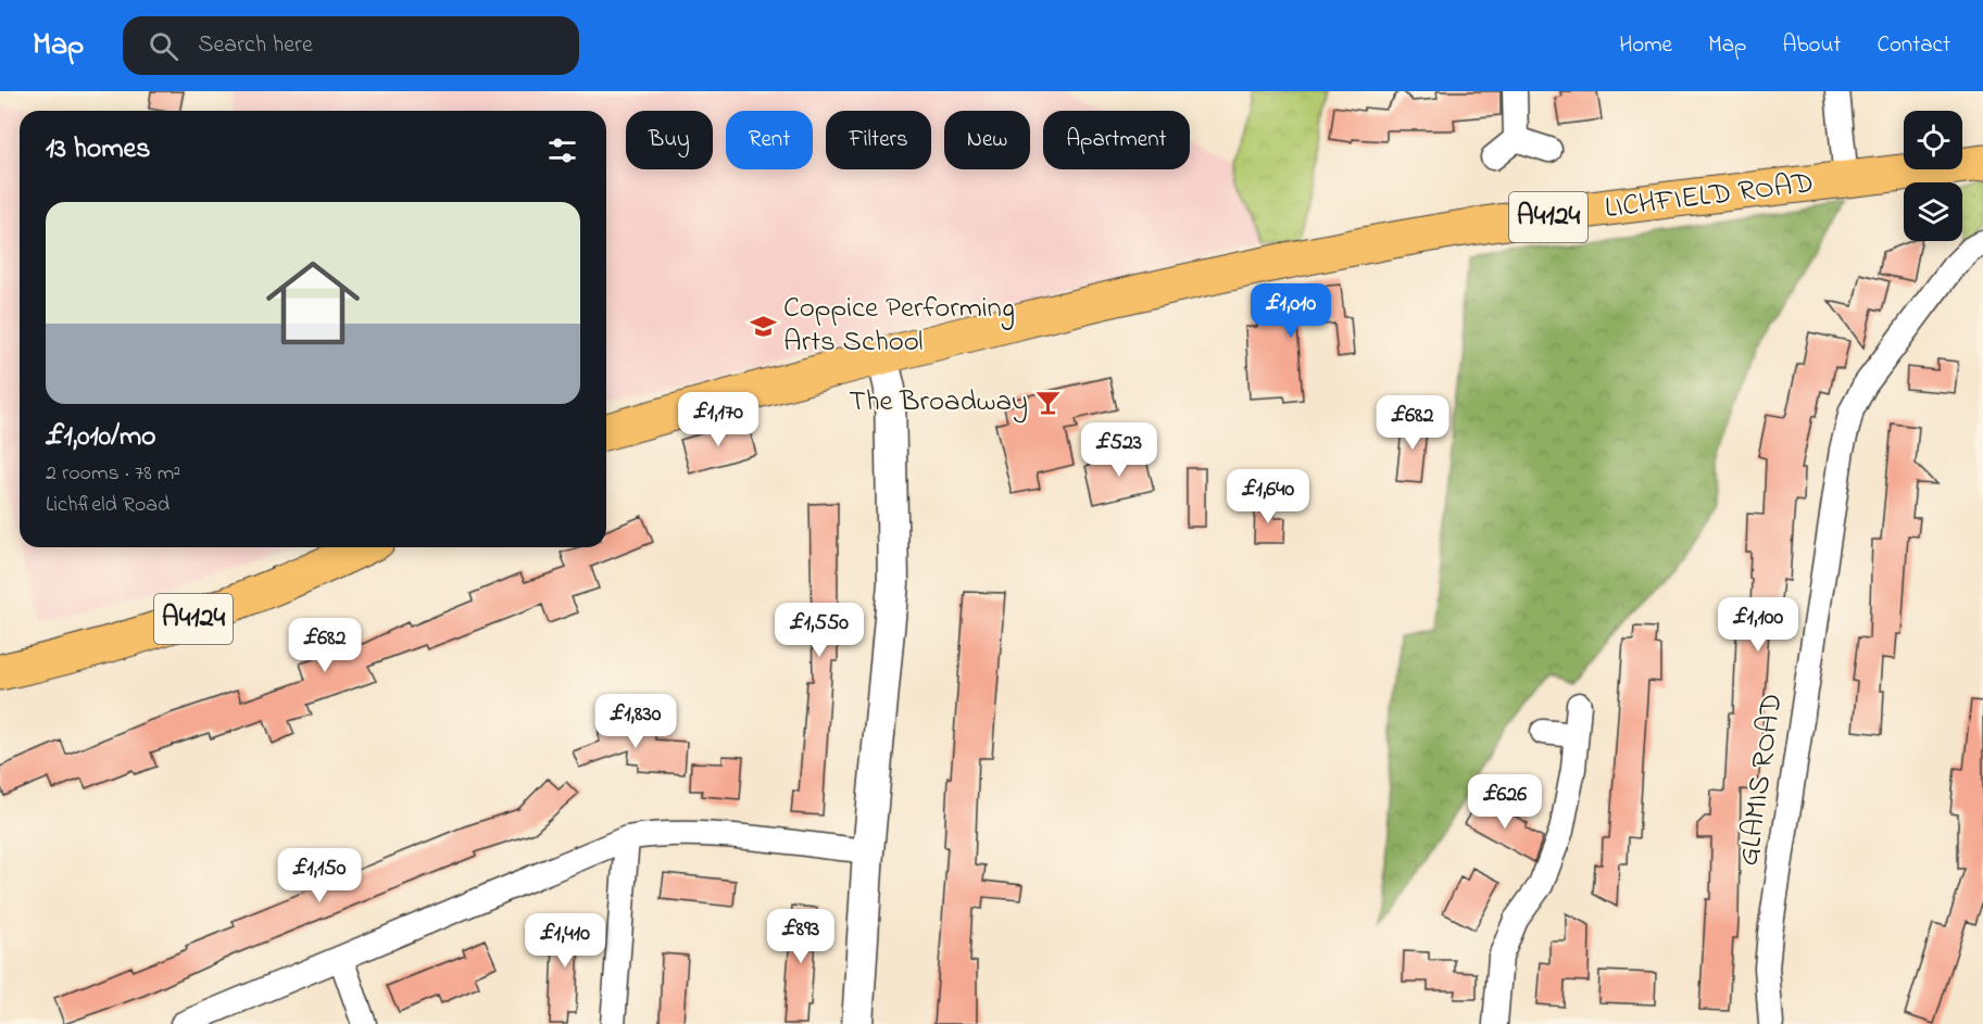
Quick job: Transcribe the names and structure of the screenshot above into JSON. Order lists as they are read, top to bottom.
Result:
{
  "streets": {
    "main road": ["LICHFIELD ROAD", "A4124"],
    "street": ["GLAMIS ROAD"]
  },
  "places": {
    "school or university": ["Coppice Performing Arts School"],
    "bar": ["The Broadway"]
  },
  "page": {
    "header": "Map",
    "search": "Search here",
    "nav": [
      "Home",
      "Map",
      "About",
      "Contact"
    ],
    "chip": [
      "Buy",
      "Rent",
      "Filters",
      "New",
      "Apartment"
    ],
    "heading": "13 homes",
    "list": [
      {
        "name": "£1,010/mo",
        "note": "2 rooms · 78 m² · Lichfield Road"
      }
    ],
    "price": [
      "£1,010",
      "£1,170",
      "£682",
      "£523",
      "£1,640",
      "£1,100",
      "£1,550",
      "£682",
      "£1,830",
      "£626",
      "£1,150",
      "£893",
      "£1,410"
    ]
  }
}
